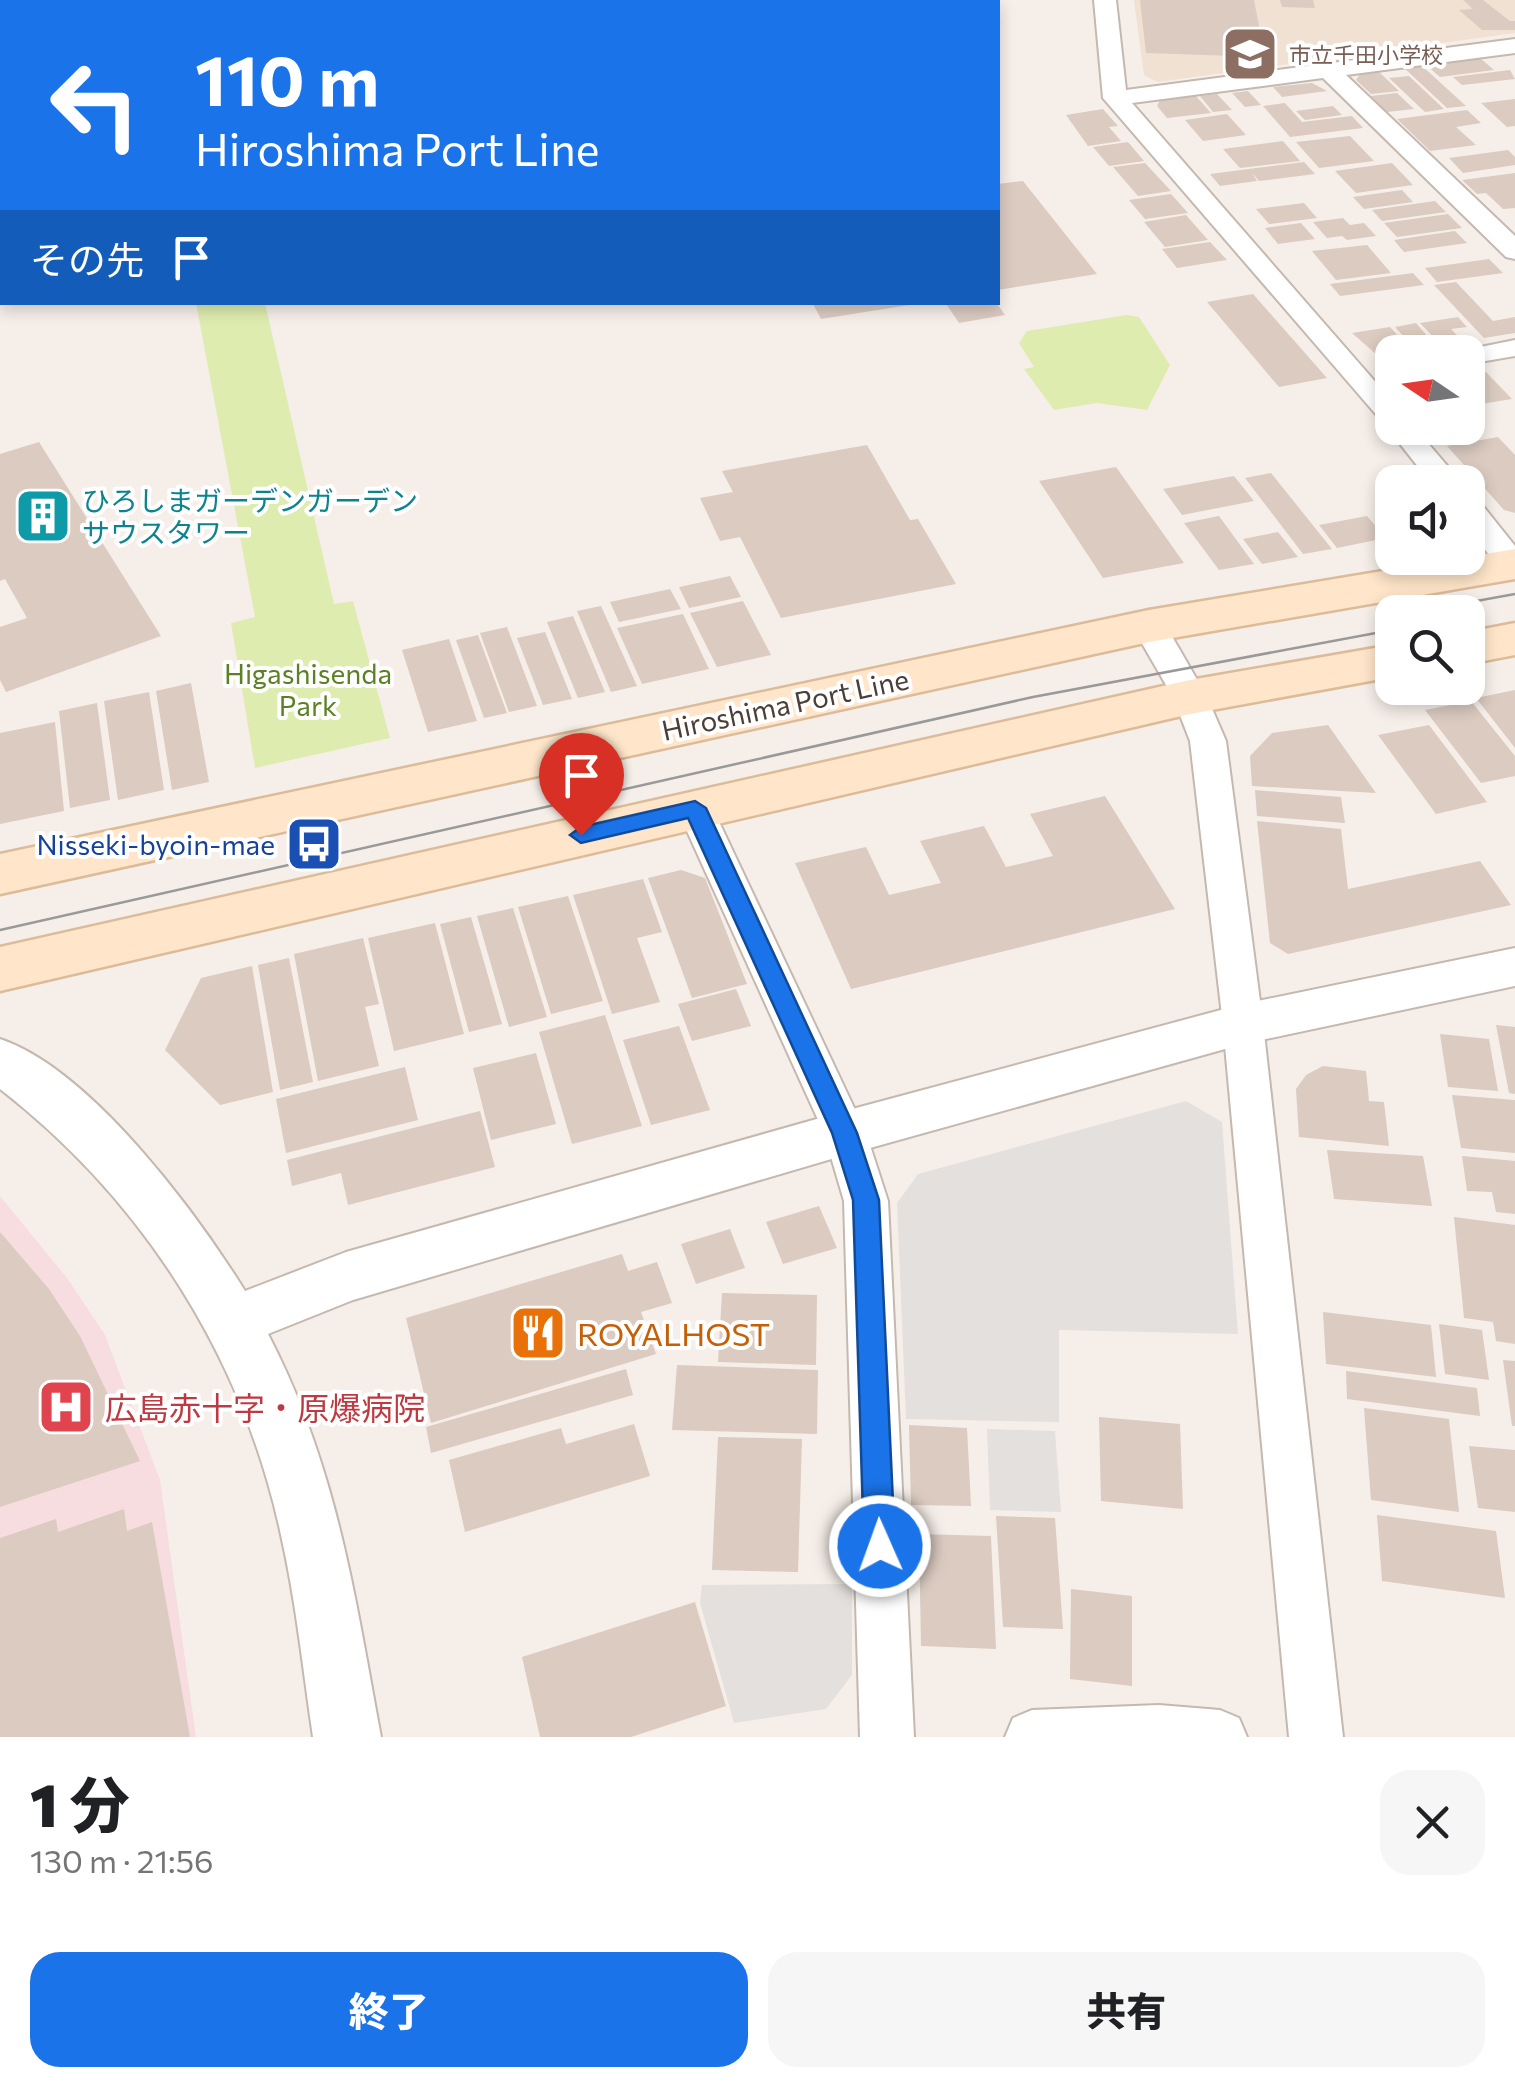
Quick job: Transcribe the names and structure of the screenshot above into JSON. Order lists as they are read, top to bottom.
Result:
{
  "streets": {
    "main road": ["Hiroshima Port Line"]
  },
  "parks": ["Higashisenda Park"],
  "places": {
    "school or university": ["市立千田小学校"],
    "building": ["ひろしまガーデンガーデン サウスタワー"],
    "bus stop": ["Nisseki-byoin-mae"],
    "restaurant": ["ROYALHOST"],
    "hospital": ["広島赤十字・原爆病院"]
  },
  "north": "left",
  "page": {
    "turn": ["110 m", "Hiroshima Port Line"],
    "then": "その先",
    "heading": ["1 分", "130 m · 21:56"],
    "buttons": ["終了", "共有"]
  }
}
